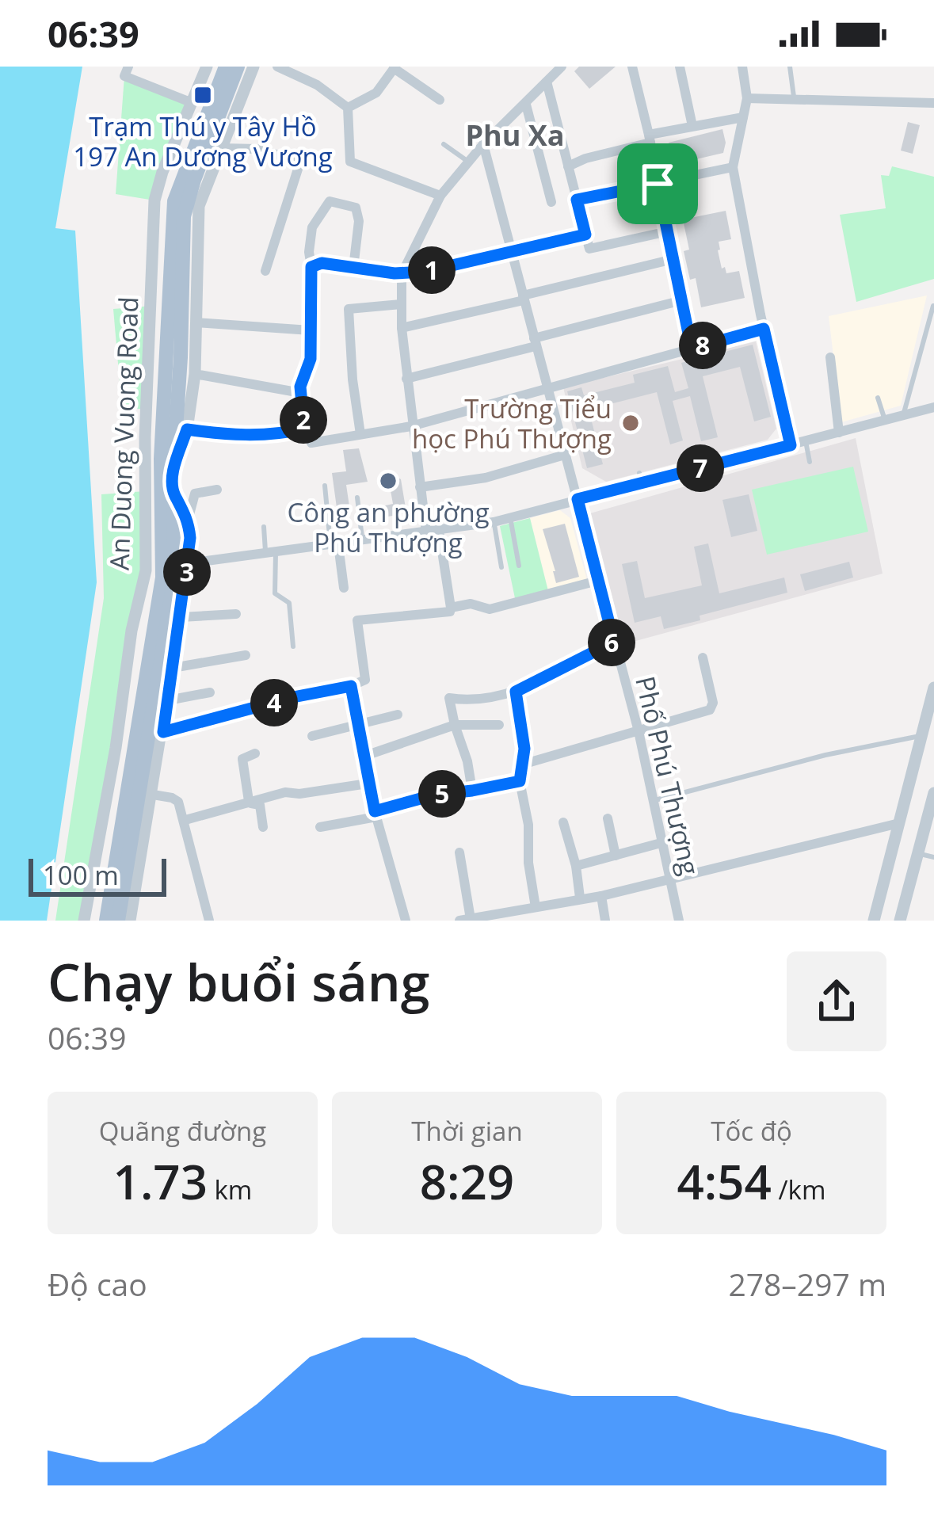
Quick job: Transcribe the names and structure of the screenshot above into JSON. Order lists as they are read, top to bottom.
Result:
{
  "streets": {
    "main road": ["An Duong Vuong Road"],
    "street": ["Phố Phú Thượng"]
  },
  "districts": ["Phu Xa"],
  "places": {
    "transit": ["Trạm Thú y Tây Hồ 197 An Dương Vương"],
    "other": ["Trường Tiểu học Phú Thượng", "Công an phường Phú Thượng"]
  },
  "scale_bar": "100 m",
  "page": {
    "status": "06:39",
    "pins": [
      "1",
      "8",
      "2",
      "7",
      "3",
      "6",
      "4",
      "5"
    ],
    "scale": "100 m",
    "heading": ["Chạy buổi sáng", "06:39"],
    "stats": [
      ["Quãng đường", "1.73 km"],
      ["Thời gian", "8:29"],
      ["Tốc độ", "4:54 /km"]
    ],
    "chart": ["Độ cao", "278–297 m"]
  }
}
